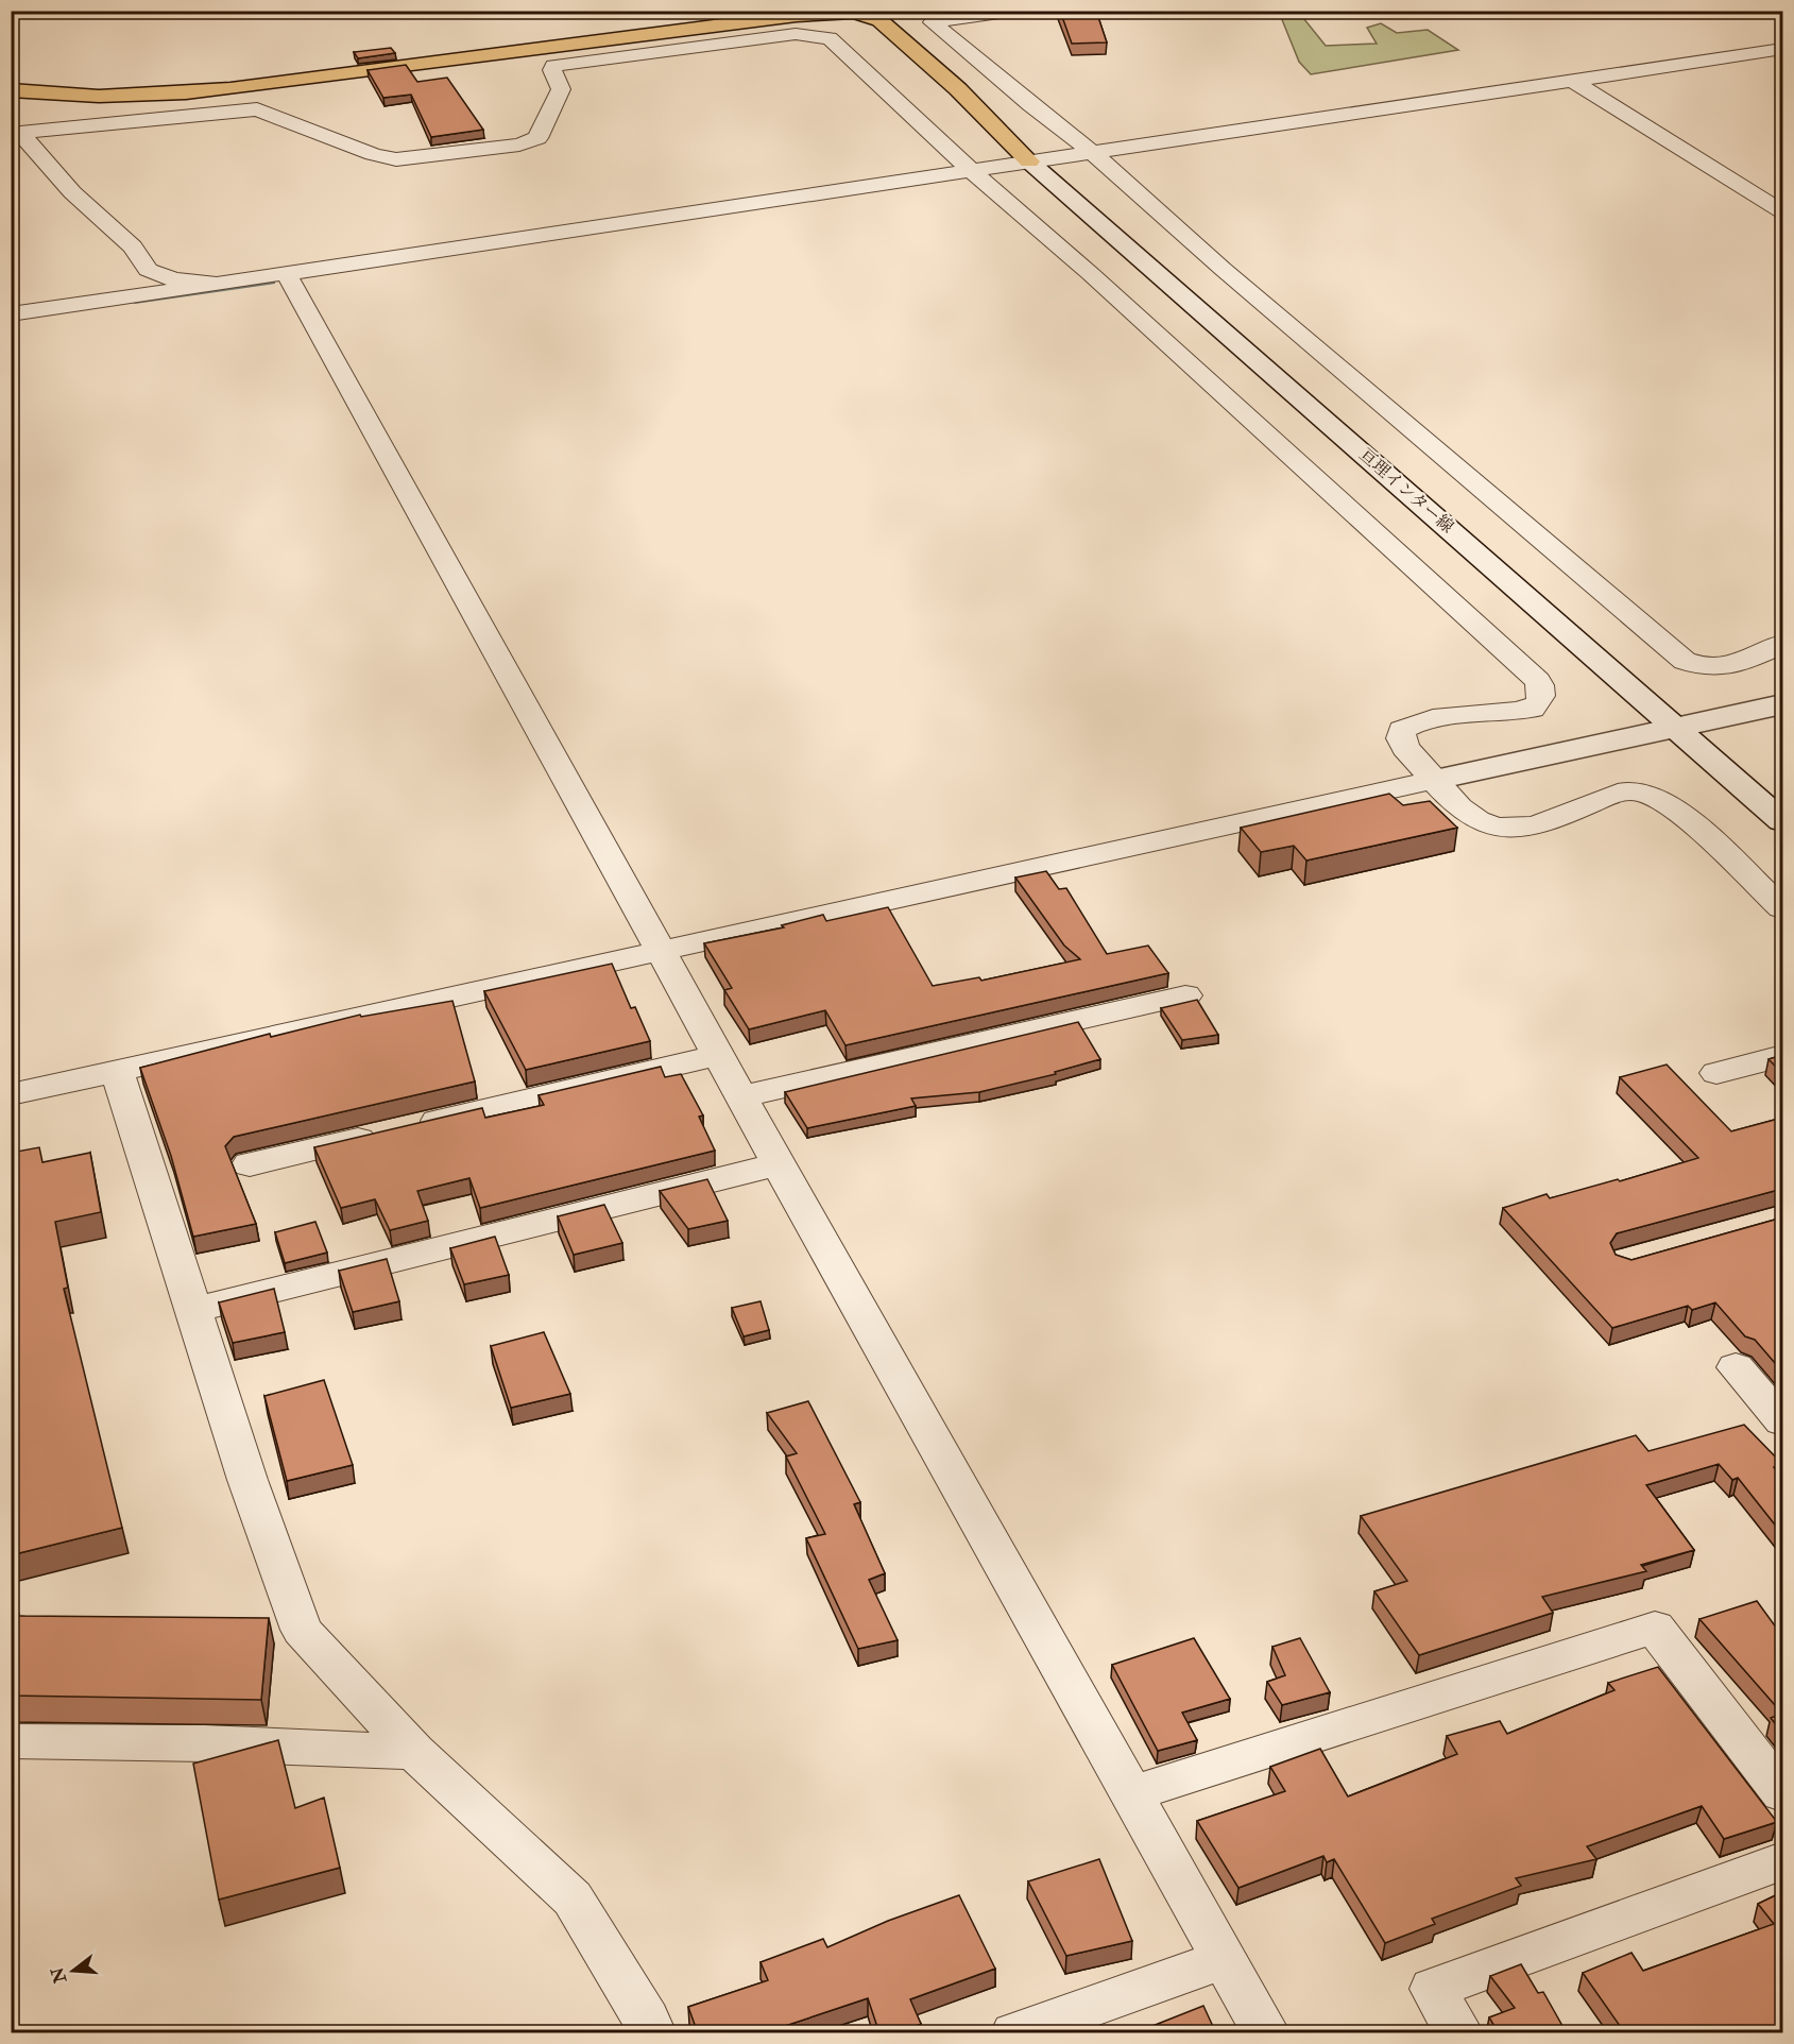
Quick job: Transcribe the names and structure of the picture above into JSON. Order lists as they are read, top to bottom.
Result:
{
  "streets": {
    "main road": ["亘理インター線"]
  },
  "north": "left"
}
